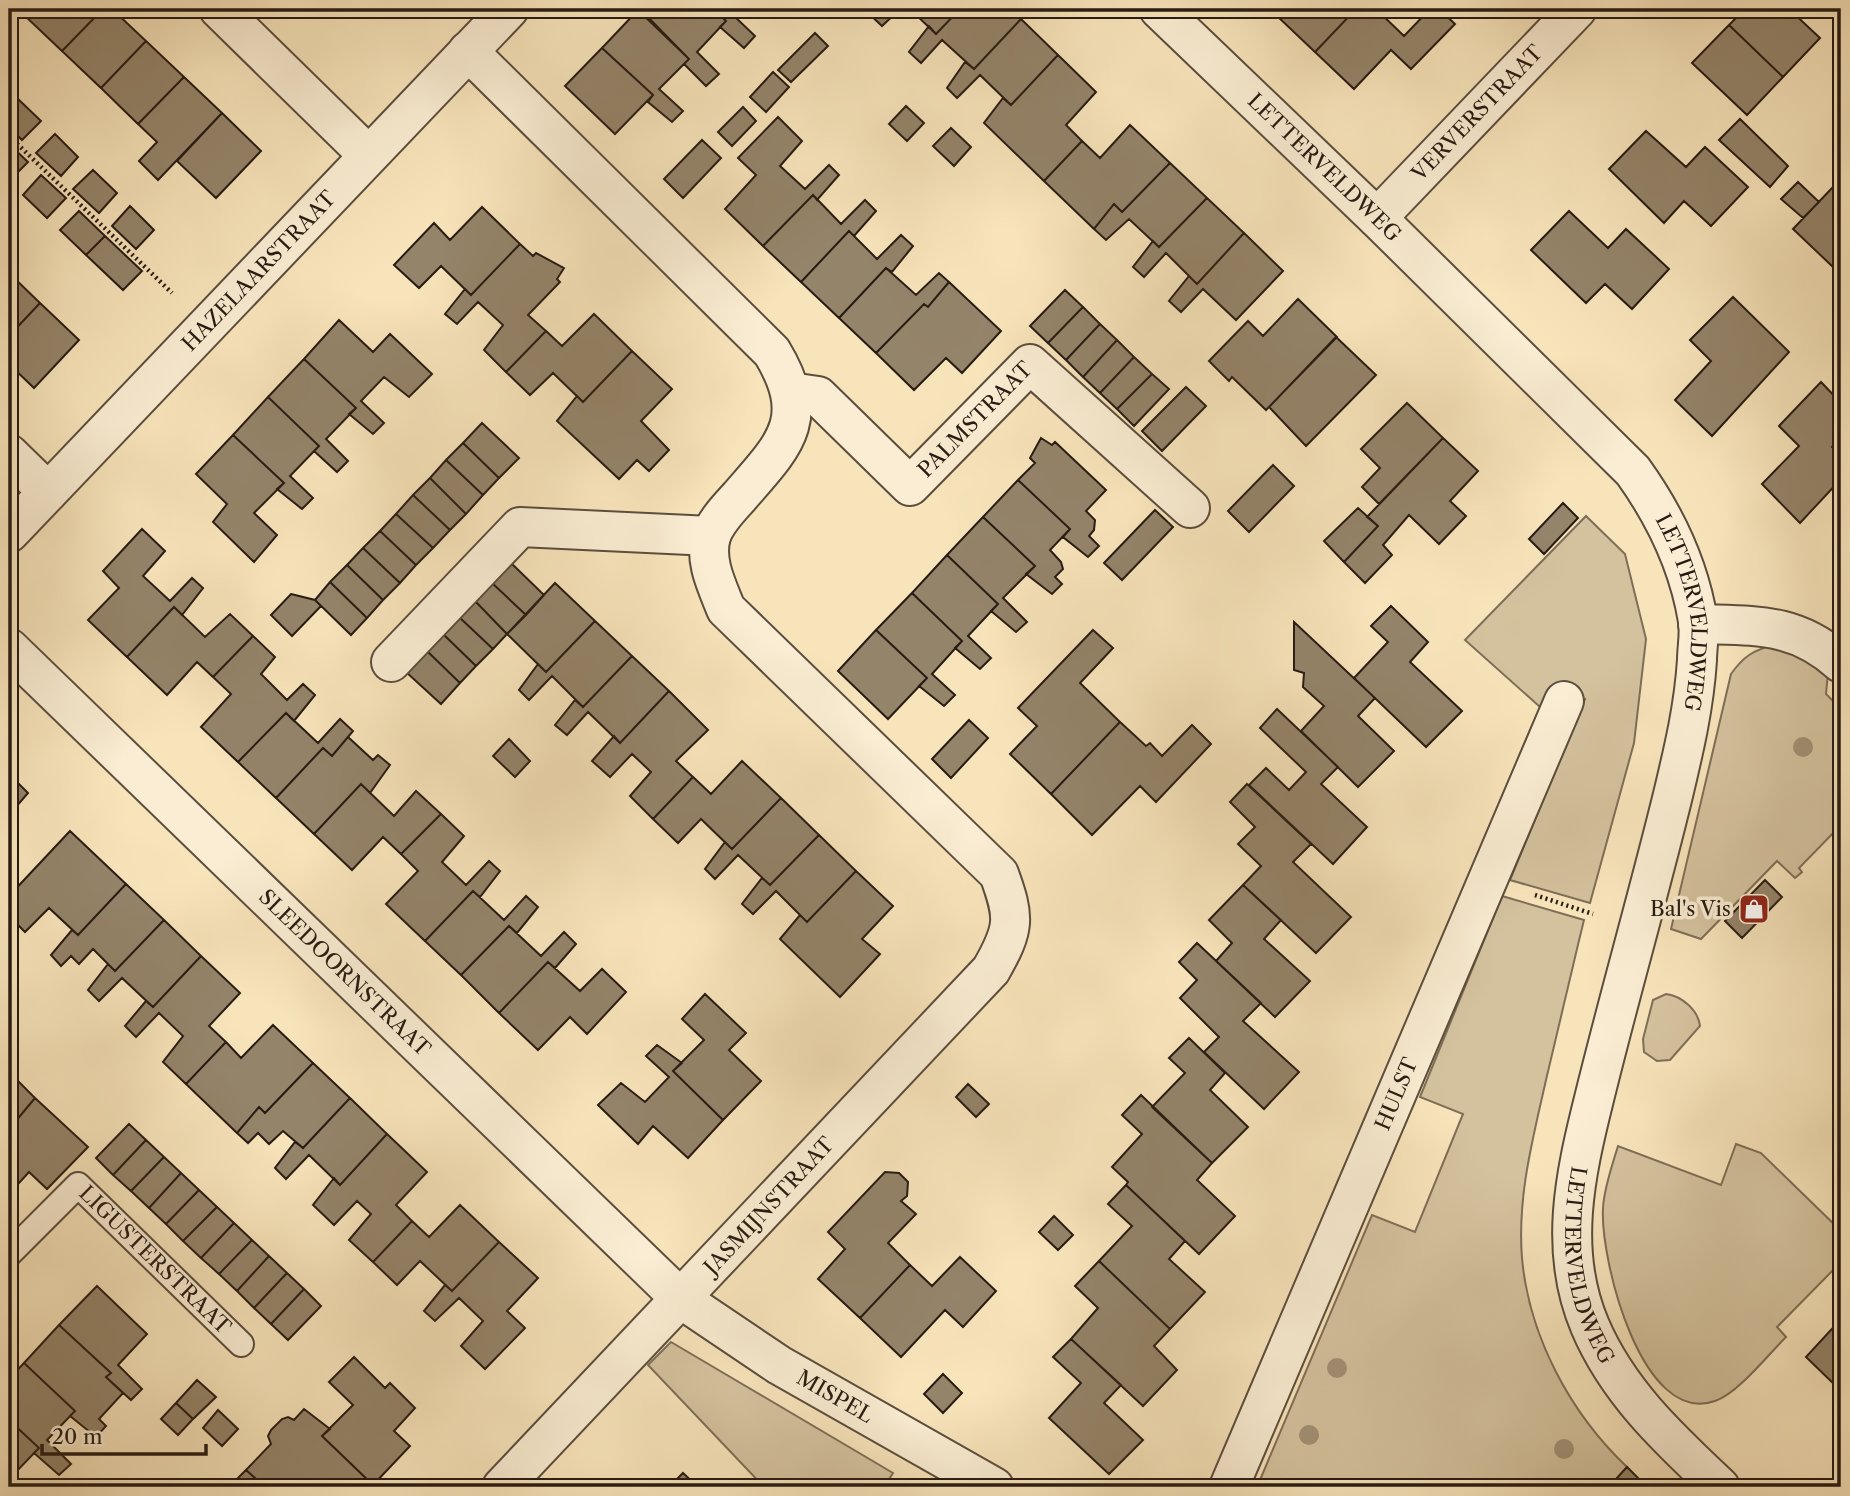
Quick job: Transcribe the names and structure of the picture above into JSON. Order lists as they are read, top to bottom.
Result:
{
  "streets": {
    "street": [
      "VERVERSTRAAT",
      "LETTERVELDWEG",
      "HAZELAARSTRAAT",
      "PALMSTRAAT",
      "SLEEDOORNSTRAAT",
      "HULST",
      "JASMIJNSTRAAT",
      "MISPEL"
    ],
    "lane": ["LIGUSTERSTRAAT"]
  },
  "crossings": [
    ["VERVERSTRAAT", "LETTERVELDWEG"],
    ["SLEEDOORNSTRAAT", "JASMIJNSTRAAT"],
    ["SLEEDOORNSTRAAT", "MISPEL"],
    ["JASMIJNSTRAAT", "MISPEL"]
  ],
  "places": {
    "shop": ["Bal's Vis"]
  },
  "scale_bar": "20 m"
}
